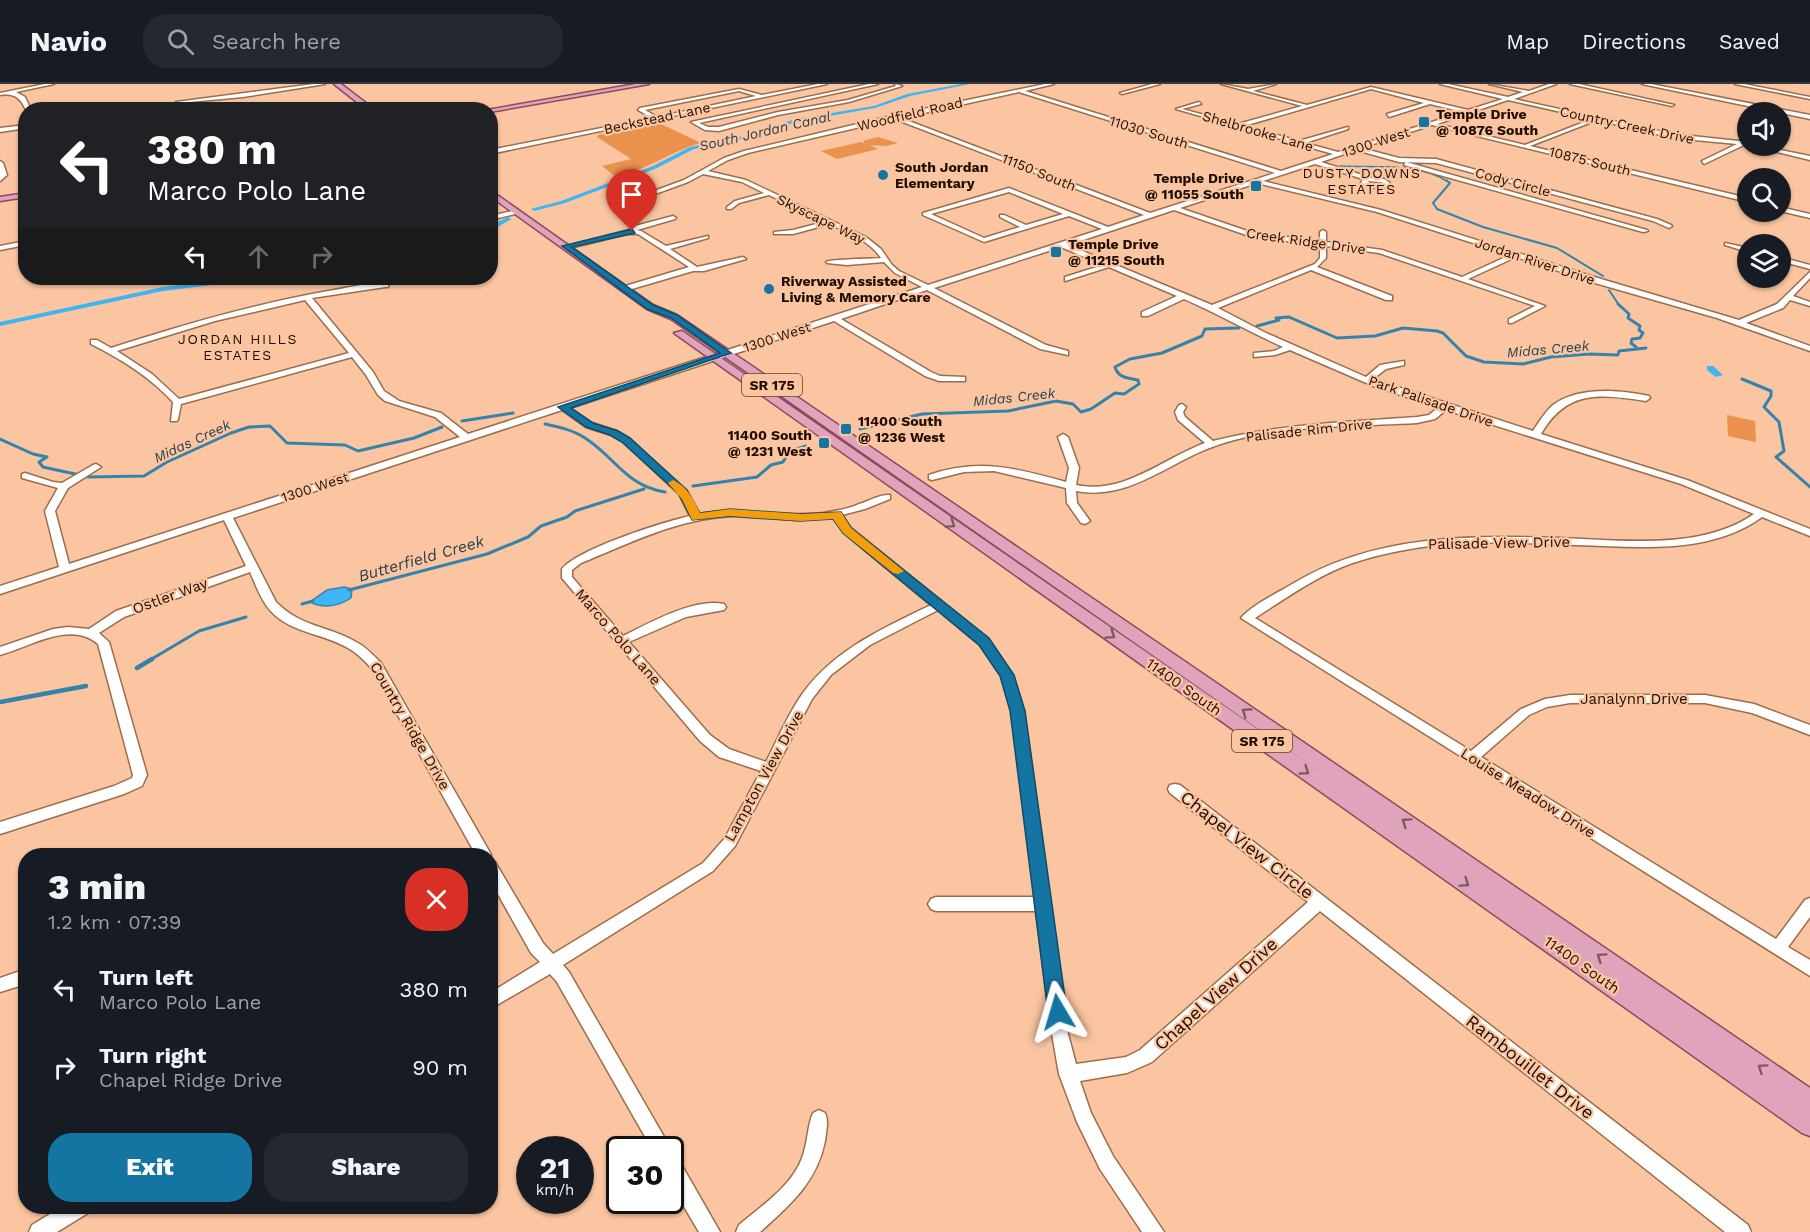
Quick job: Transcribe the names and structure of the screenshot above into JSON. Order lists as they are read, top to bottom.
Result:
{
  "streets": {
    "main road": ["SR 175", "11400 South"],
    "street": [
      "Woodfield Road",
      "Beckstead Lane",
      "Country Creek Drive",
      "Shelbrooke Lane",
      "11030 South",
      "1300 West",
      "10875 South",
      "11150 South",
      "Cody Circle",
      "Skyscape Way",
      "Creek Ridge Drive",
      "Jordan River Drive",
      "Park Palisade Drive",
      "Palisade Rim Drive",
      "Palisade View Drive",
      "Ostler Way",
      "Marco Polo Lane",
      "Janalynn Drive",
      "Country Ridge Drive",
      "Lampton View Drive",
      "Louise Meadow Drive",
      "Chapel View Circle",
      "Chapel View Drive",
      "Rambouillet Drive"
    ]
  },
  "crossings": [
    ["Woodfield Road", "11030 South"],
    ["Woodfield Road", "11150 South"],
    ["Woodfield Road", "Skyscape Way"],
    ["Country Creek Drive", "1300 West"],
    ["Shelbrooke Lane", "1300 West"],
    ["11030 South", "1300 West"],
    ["1300 West", "10875 South"],
    ["1300 West", "11150 South"],
    ["1300 West", "Cody Circle"],
    ["1300 West", "Skyscape Way"],
    ["1300 West", "Creek Ridge Drive"],
    ["1300 West", "Jordan River Drive"],
    ["1300 West", "Park Palisade Drive"],
    ["1300 West", "11400 South"],
    ["1300 West", "Country Ridge Drive"],
    ["Park Palisade Drive", "Palisade Rim Drive"],
    ["Park Palisade Drive", "Palisade View Drive"],
    ["Palisade View Drive", "Louise Meadow Drive"],
    ["Ostler Way", "Country Ridge Drive"],
    ["Marco Polo Lane", "Lampton View Drive"],
    ["Janalynn Drive", "Louise Meadow Drive"],
    ["Chapel View Circle", "Chapel View Drive"],
    ["Chapel View Circle", "Rambouillet Drive"],
    ["Chapel View Drive", "Rambouillet Drive"]
  ],
  "districts": ["DUSTY DOWNS ESTATES", "JORDAN HILLS ESTATES"],
  "water": ["South Jordan Canal", "Midas Creek", "Butterfield Creek"],
  "places": {
    "transit": [
      "Temple Drive @ 10876 South",
      "Temple Drive @ 11055 South",
      "Temple Drive @ 11215 South",
      "11400 South @ 1236 West",
      "11400 South @ 1231 West"
    ],
    "other": ["South Jordan Elementary", "Riverway Assisted Living & Memory Care"]
  },
  "page": {
    "header": "Navio",
    "search": "Search here",
    "nav": ["Map", "Directions", "Saved"],
    "turn": ["380 m", "Marco Polo Lane"],
    "heading": ["3 min", "1.2 km · 07:39"],
    "list": [
      {
        "name": "Turn left",
        "note": "Marco Polo Lane",
        "value": "380 m"
      },
      {
        "name": "Turn right",
        "note": "Chapel Ridge Drive",
        "value": "90 m"
      }
    ],
    "buttons": ["Exit", "Share"],
    "speed": "21 km/h",
    "limit": "30"
  }
}
